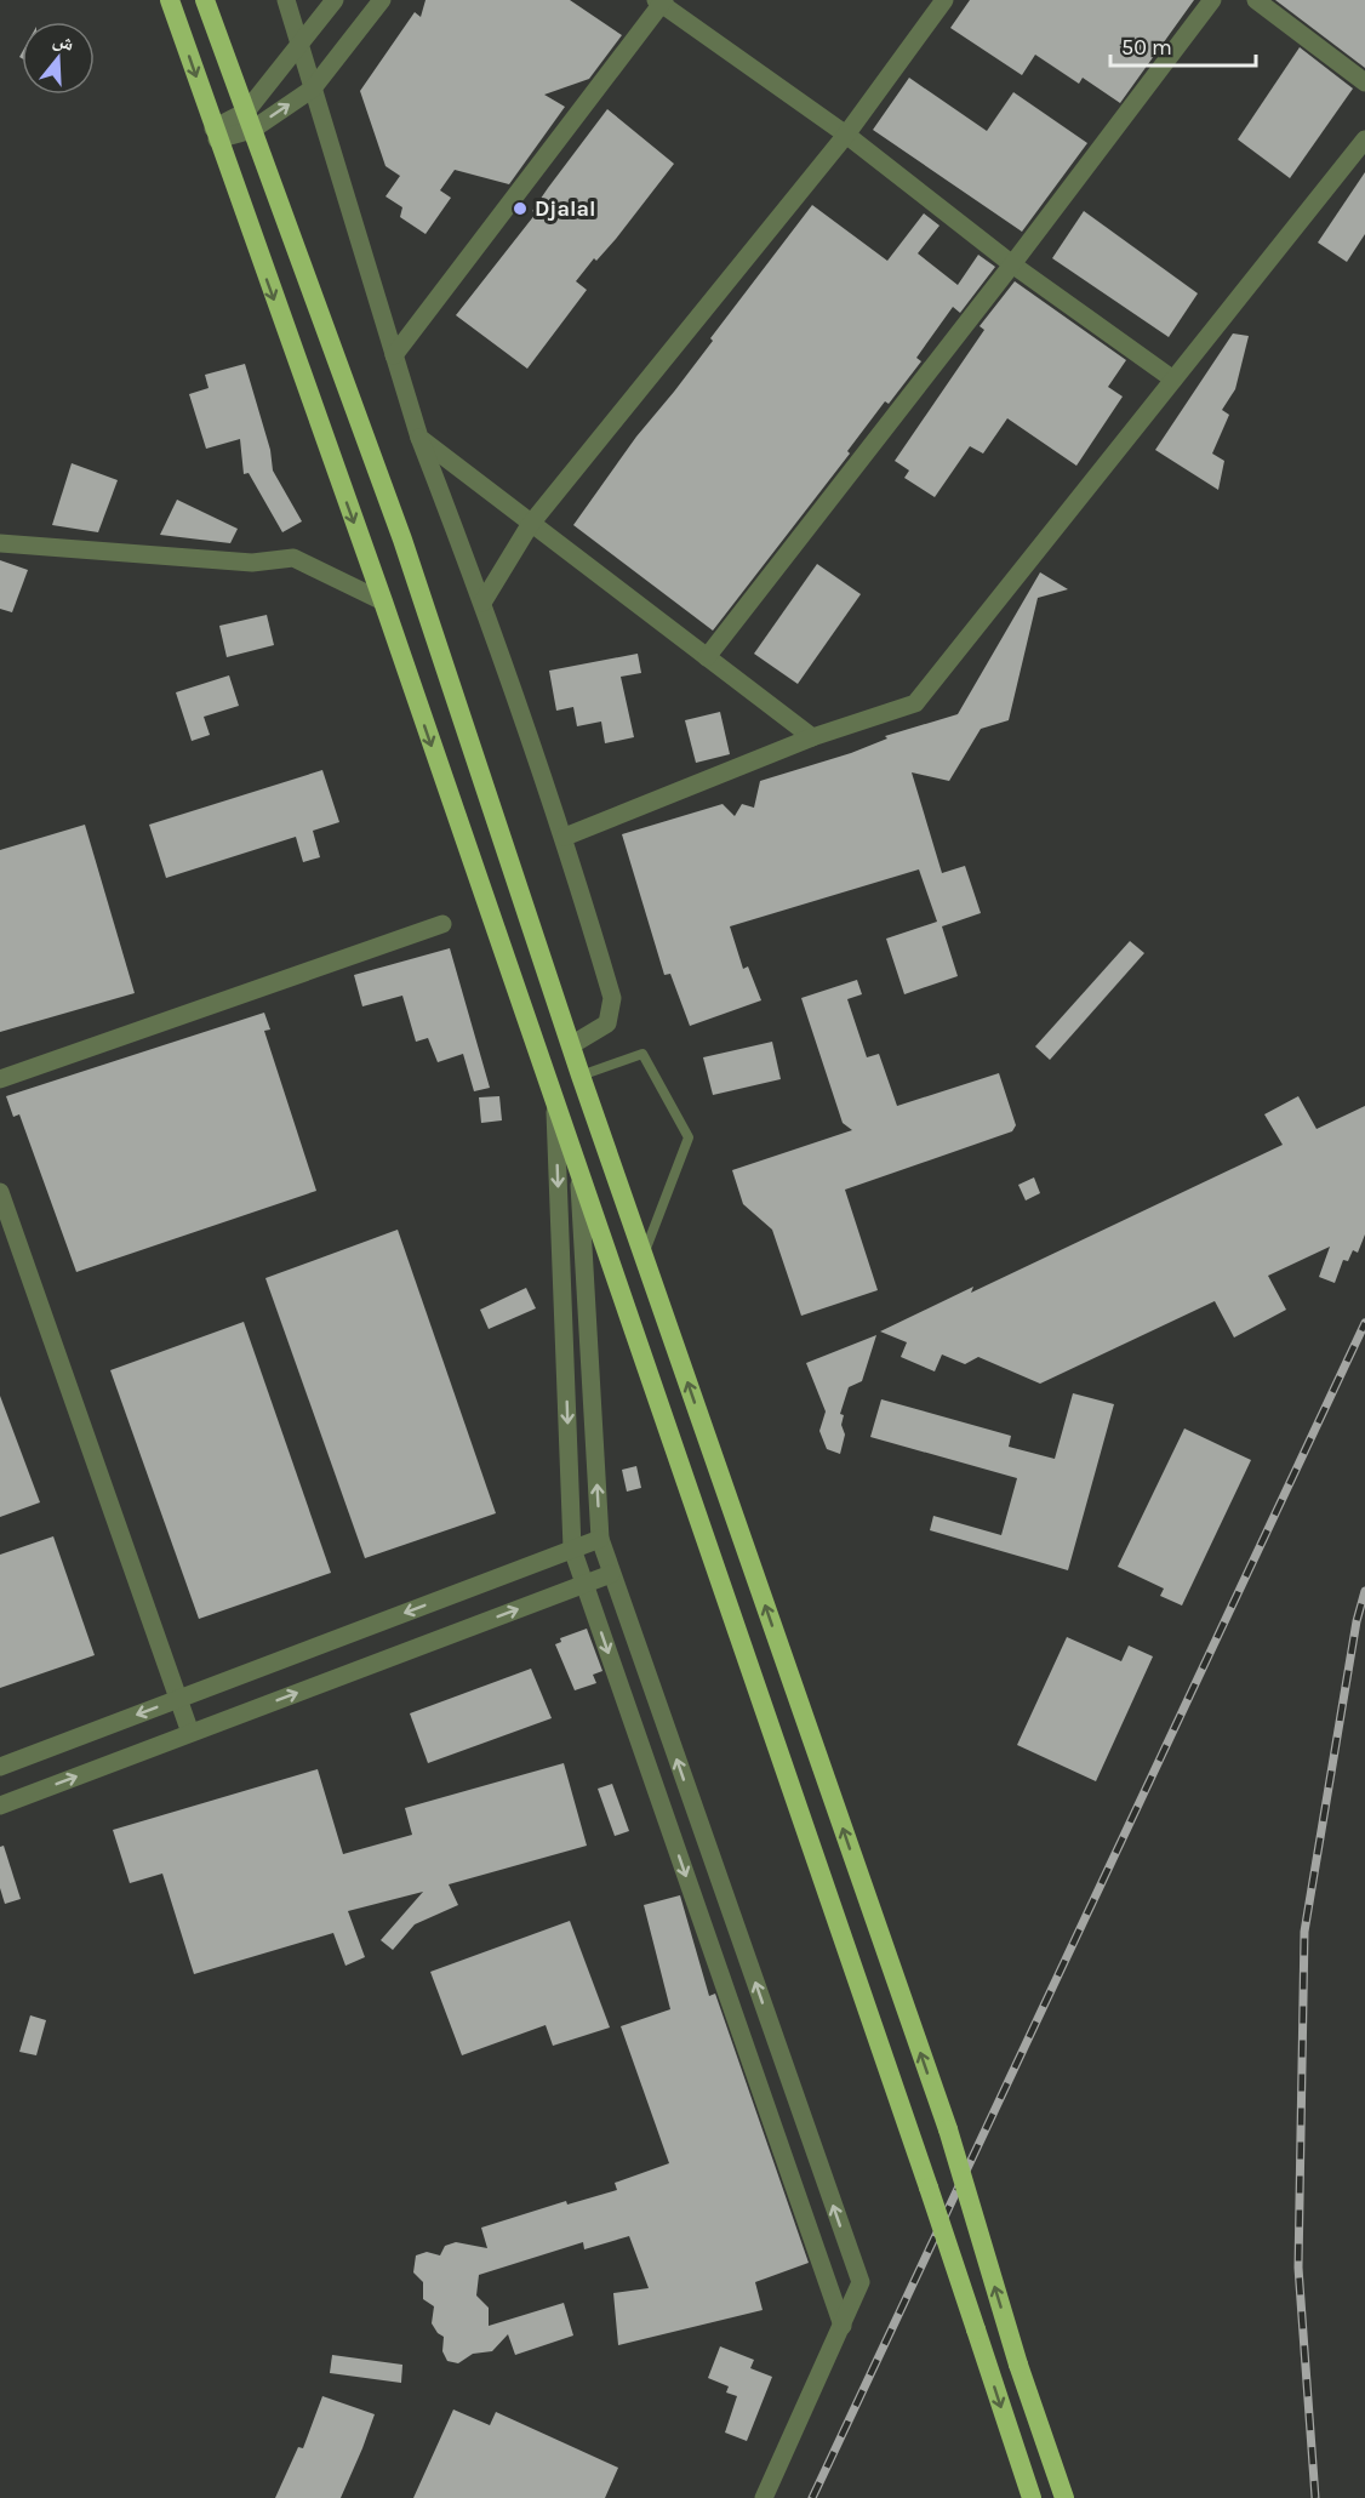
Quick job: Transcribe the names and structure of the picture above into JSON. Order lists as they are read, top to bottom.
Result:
{
  "places": ["Djalal"],
  "scale_bar": "50 m",
  "north": "top"
}
